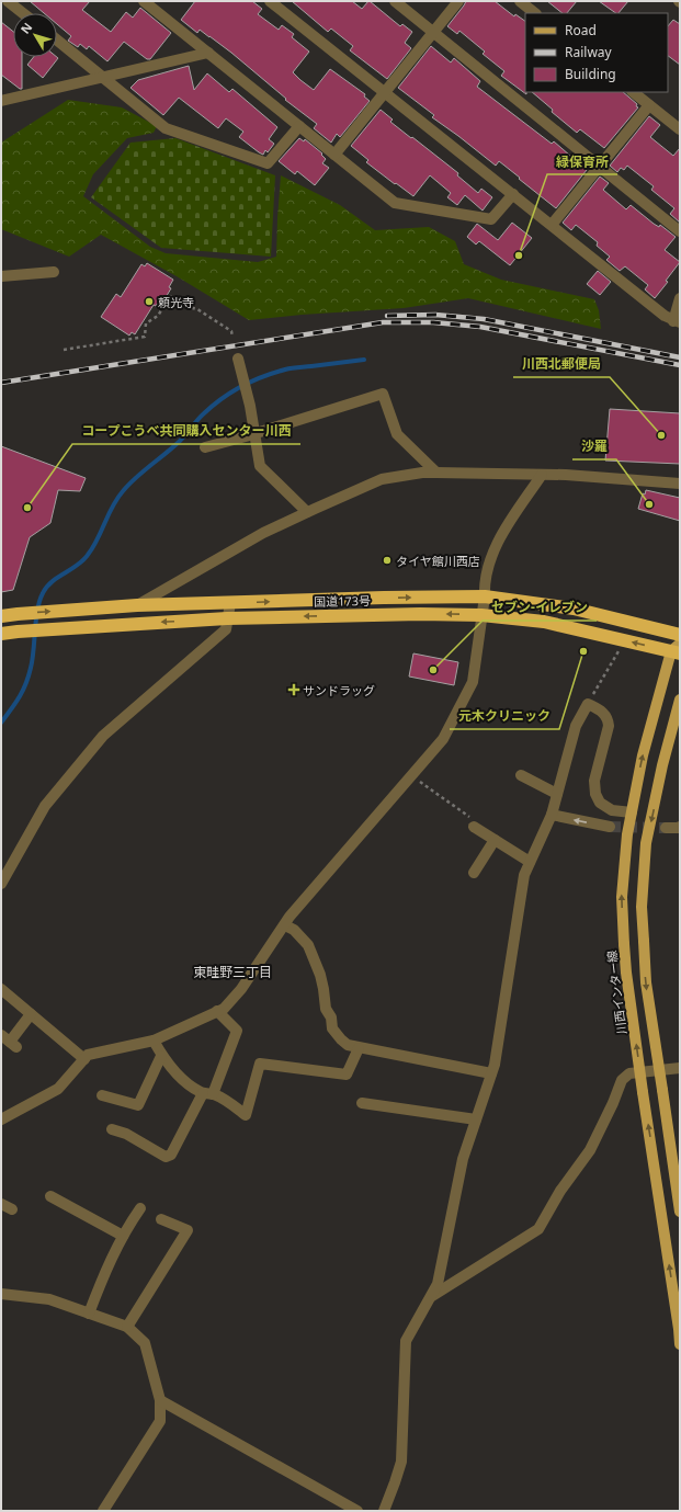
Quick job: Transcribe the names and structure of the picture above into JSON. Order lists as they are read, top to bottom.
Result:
{
  "streets": {
    "highway": ["国道173号"],
    "main road": ["川西インター線"]
  },
  "crossings": [
    ["国道173号", "川西インター線"]
  ],
  "districts": ["東畦野三丁目"],
  "places": {
    "other": [
      "緑保育所",
      "頼光寺",
      "川西北郵便局",
      "沙羅",
      "コープこうべ共同購入センター川西",
      "タイヤ館川西店",
      "元木クリニック",
      "セブン-イレブン"
    ],
    "health": ["サンドラッグ"]
  },
  "legend": ["Road", "Railway", "Building"],
  "north": "top left"
}
